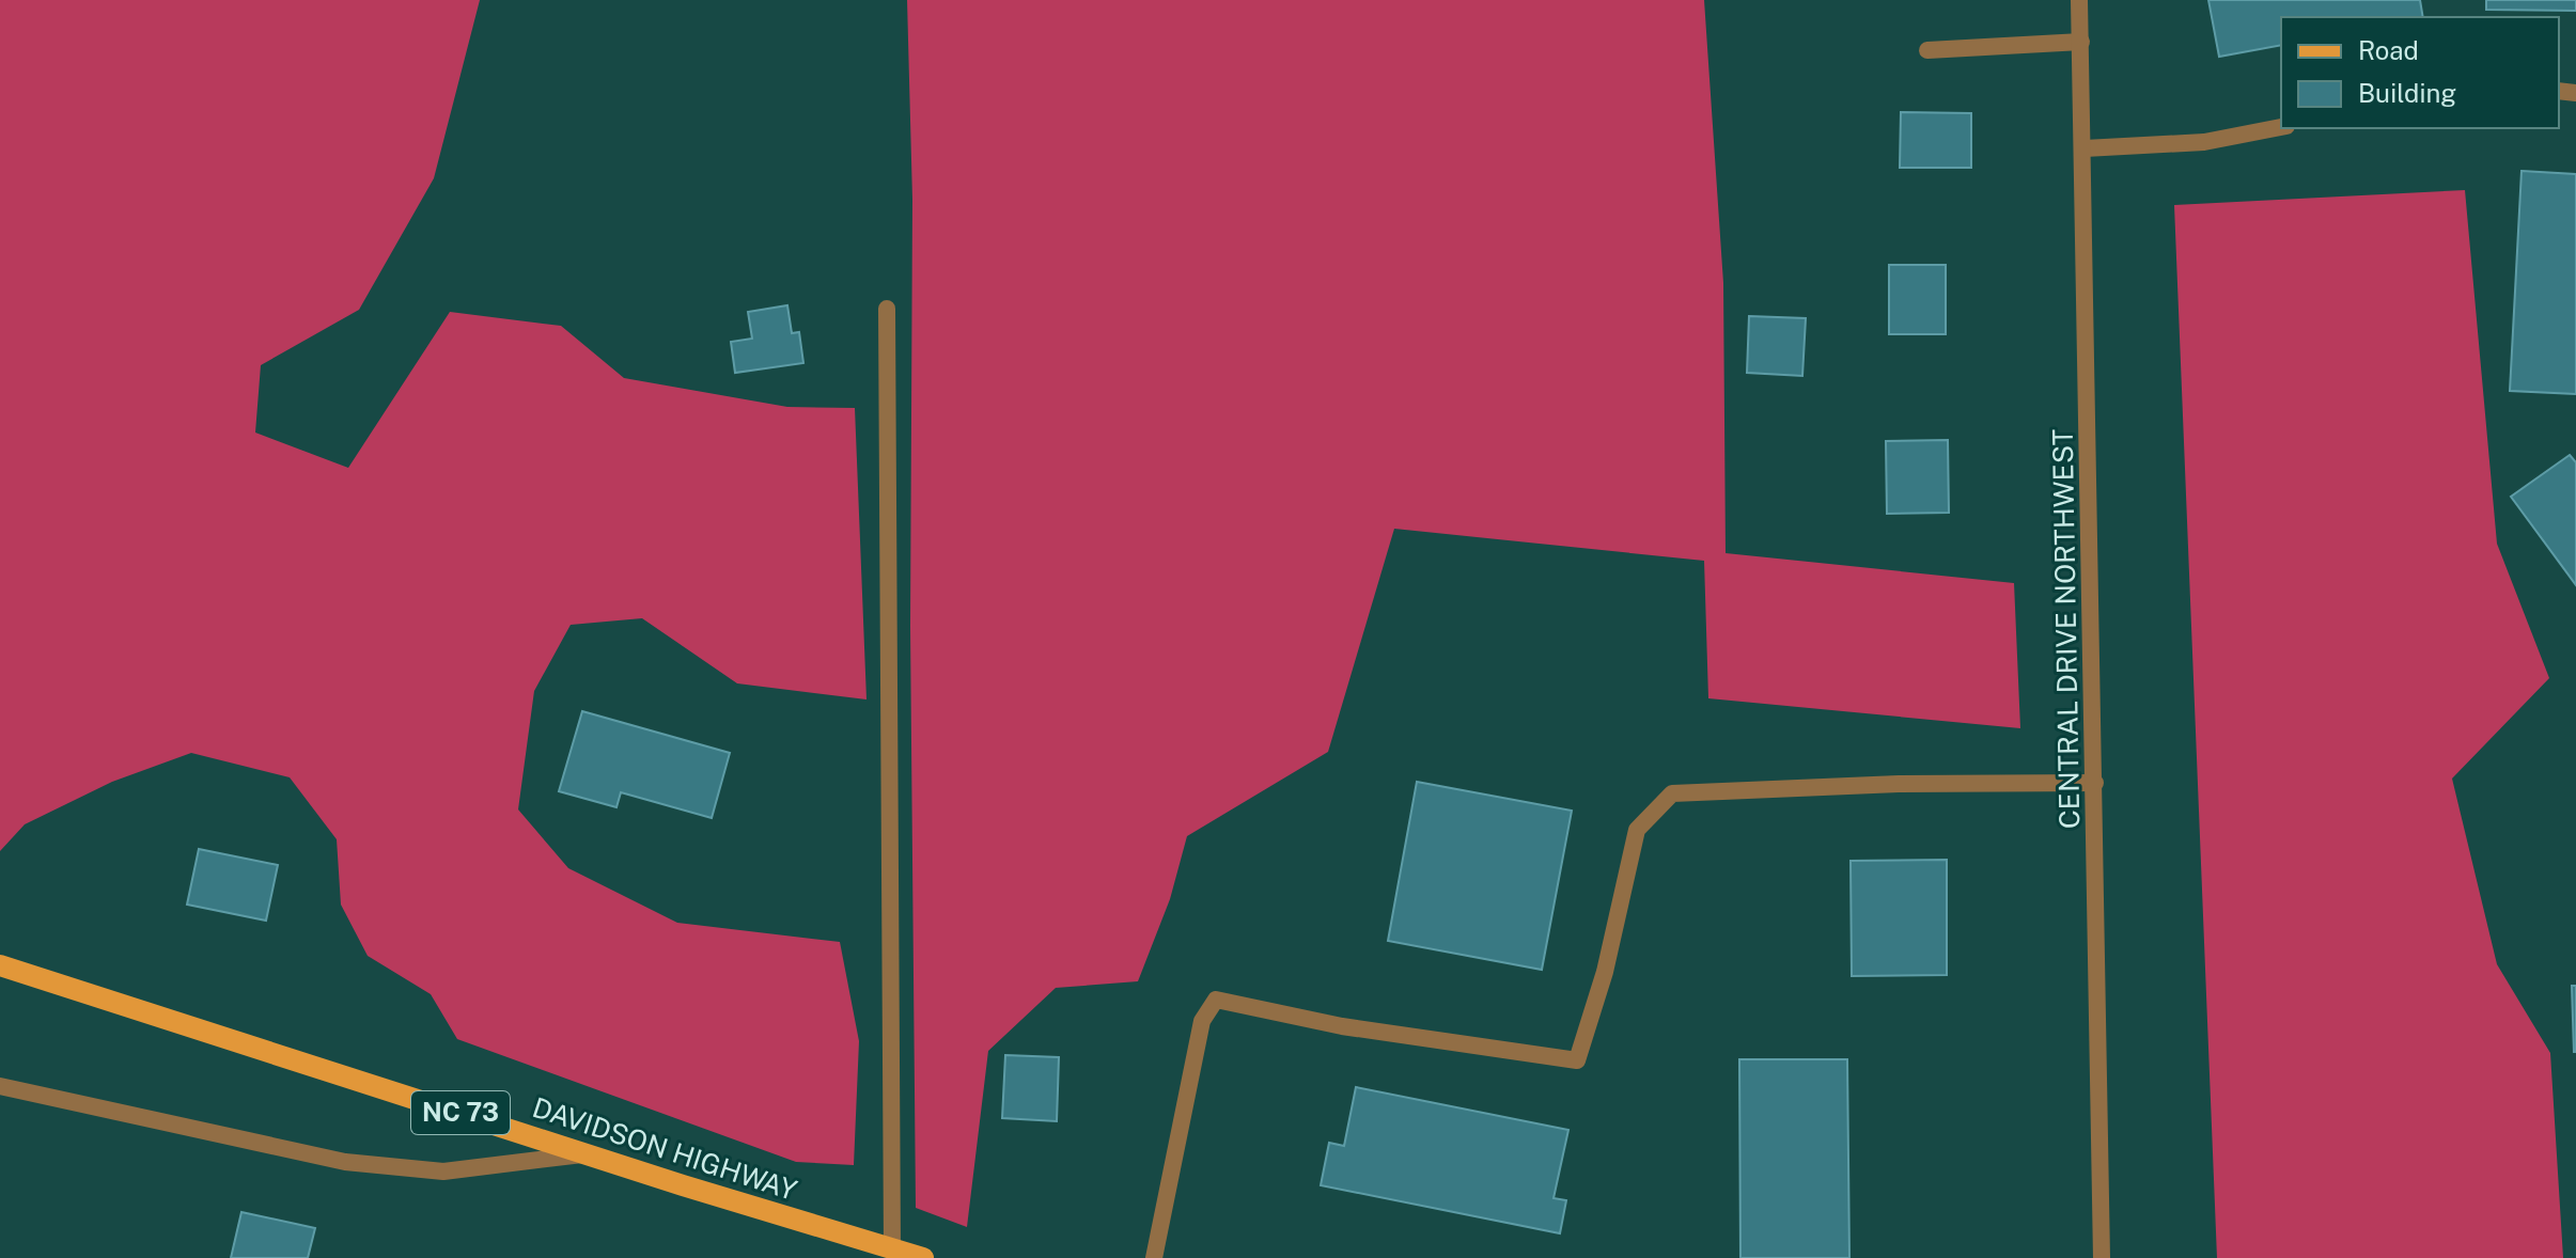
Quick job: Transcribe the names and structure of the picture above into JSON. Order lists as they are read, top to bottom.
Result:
{
  "streets": {
    "main road": ["NC 73", "DAVIDSON HIGHWAY"],
    "street": ["CENTRAL DRIVE NORTHWEST"]
  },
  "legend": ["Road", "Building"]
}
